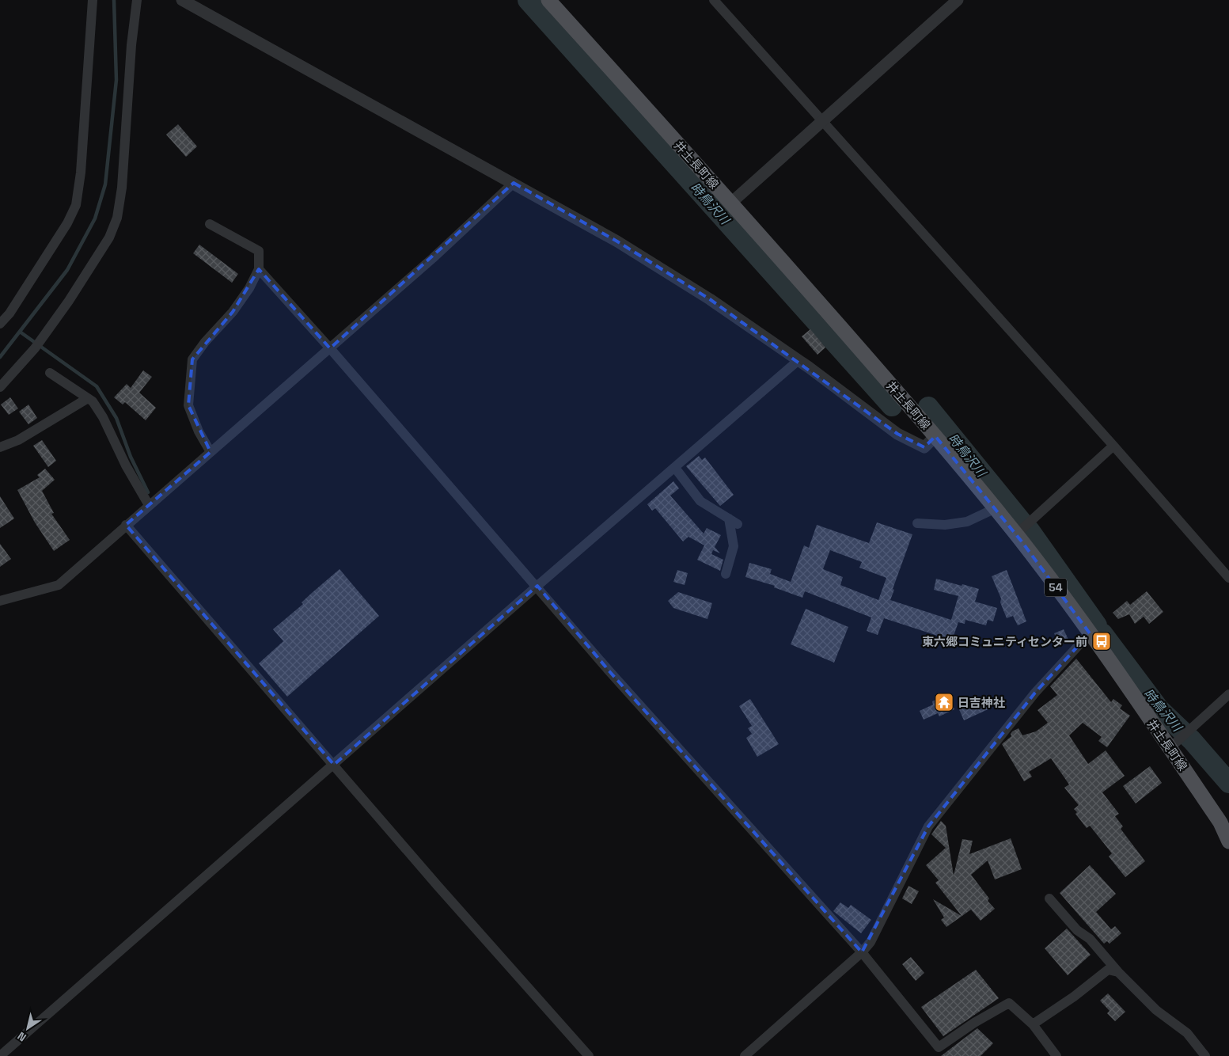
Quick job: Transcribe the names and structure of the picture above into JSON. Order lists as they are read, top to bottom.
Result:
{
  "streets": {
    "main road": ["井土長町線", "54"]
  },
  "water": ["時鳥沢川"],
  "places": {
    "bus stop": ["東六郷コミュニティセンター前"],
    "temple": ["日吉神社"]
  },
  "north": "bottom left"
}
